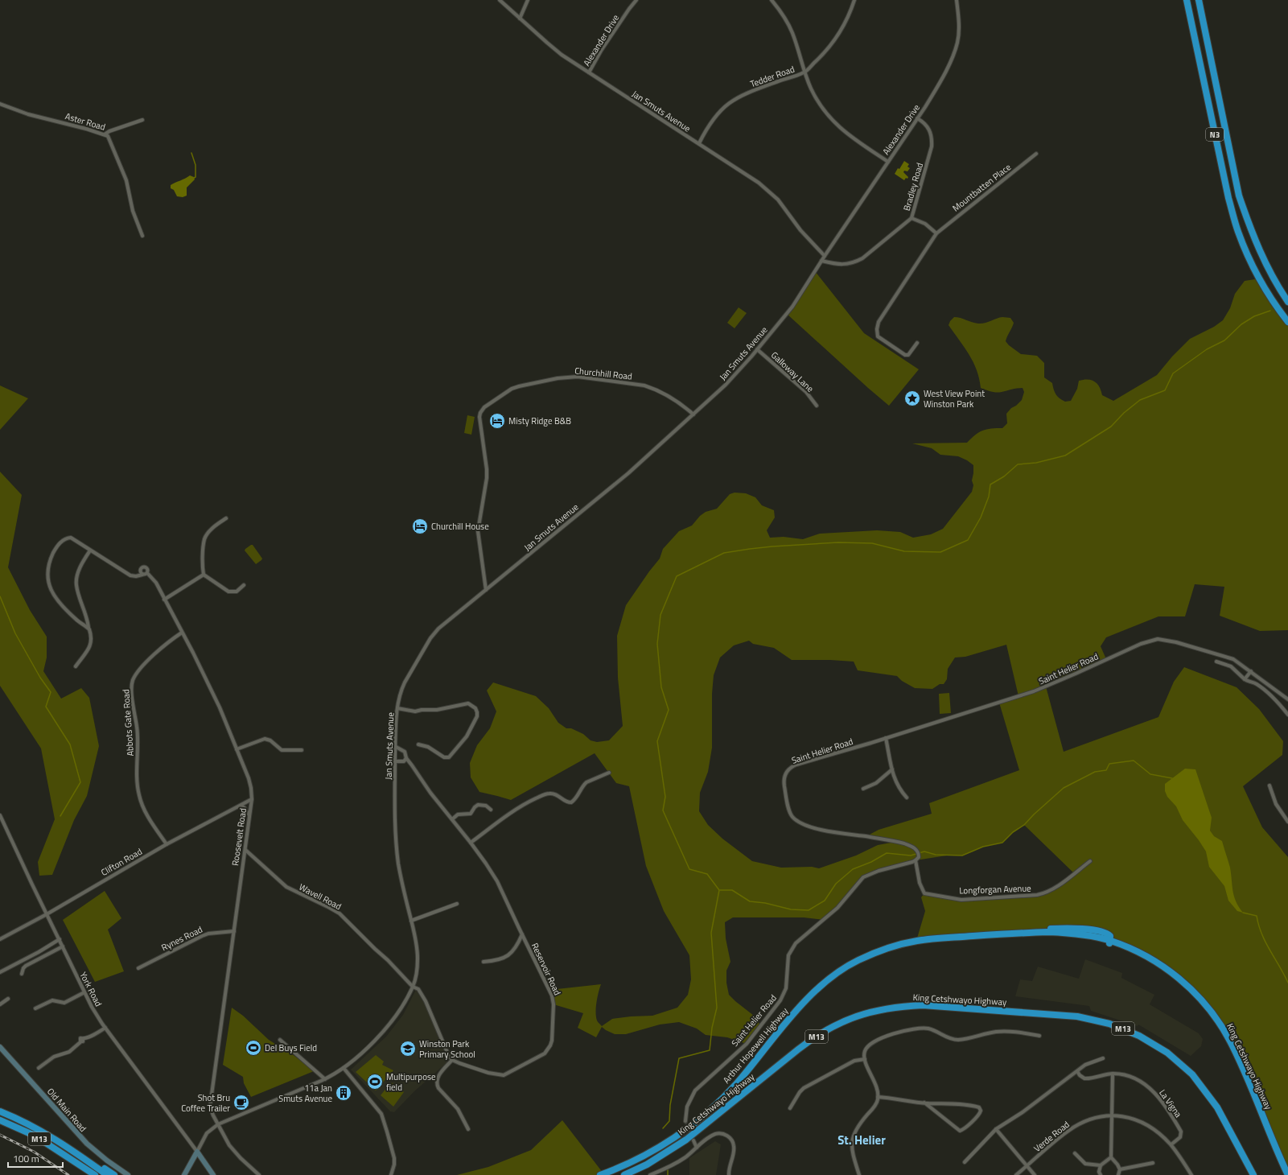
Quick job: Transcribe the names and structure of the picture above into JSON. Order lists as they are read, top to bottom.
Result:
{
  "streets": {
    "highway": [
      "N3",
      "King Cetshwayo Highway",
      "M13",
      "Arthur Hopewell Highway"
    ],
    "street": [
      "Alexander Drive",
      "Tedder Road",
      "Jan Smuts Avenue",
      "Aster Road",
      "Bradley Road",
      "Mountbatten Place",
      "Galloway Lane",
      "Churchhill Road",
      "Saint Helier Road",
      "Abbots Gate Road",
      "Roosevelt Road",
      "Clifton Road",
      "Longforgan Avenue",
      "Wavell Road",
      "Rynes Road",
      "Reservoir Road",
      "York Road",
      "La Vigna",
      "Old Main Road",
      "Verde Road"
    ]
  },
  "crossings": [
    ["Alexander Drive", "Jan Smuts Avenue"],
    ["Alexander Drive", "Bradley Road"],
    ["Tedder Road", "Jan Smuts Avenue"],
    ["Jan Smuts Avenue", "Bradley Road"],
    ["Jan Smuts Avenue", "Galloway Lane"],
    ["Jan Smuts Avenue", "Churchhill Road"],
    ["Jan Smuts Avenue", "Roosevelt Road"],
    ["Jan Smuts Avenue", "Wavell Road"],
    ["Jan Smuts Avenue", "Reservoir Road"],
    ["Jan Smuts Avenue", "York Road"],
    ["Saint Helier Road", "Longforgan Avenue"],
    ["Abbots Gate Road", "Roosevelt Road"],
    ["Abbots Gate Road", "Clifton Road"],
    ["Roosevelt Road", "Clifton Road"],
    ["Roosevelt Road", "Wavell Road"],
    ["Roosevelt Road", "Rynes Road"],
    ["Clifton Road", "York Road"],
    ["King Cetshwayo Highway", "Arthur Hopewell Highway"],
    ["La Vigna", "Verde Road"]
  ],
  "districts": ["St. Helier"],
  "places": {
    "place": ["West View Point Winston Park"],
    "hotel": ["Misty Ridge B&B", "Churchill House"],
    "sports": ["Del Buys Field", "Multipurpose field"],
    "school or university": ["Winston Park Primary School"],
    "building": ["11a Jan Smuts Avenue"],
    "cafe": ["Shot Bru Coffee Trailer"]
  },
  "scale_bar": "100 m"
}
